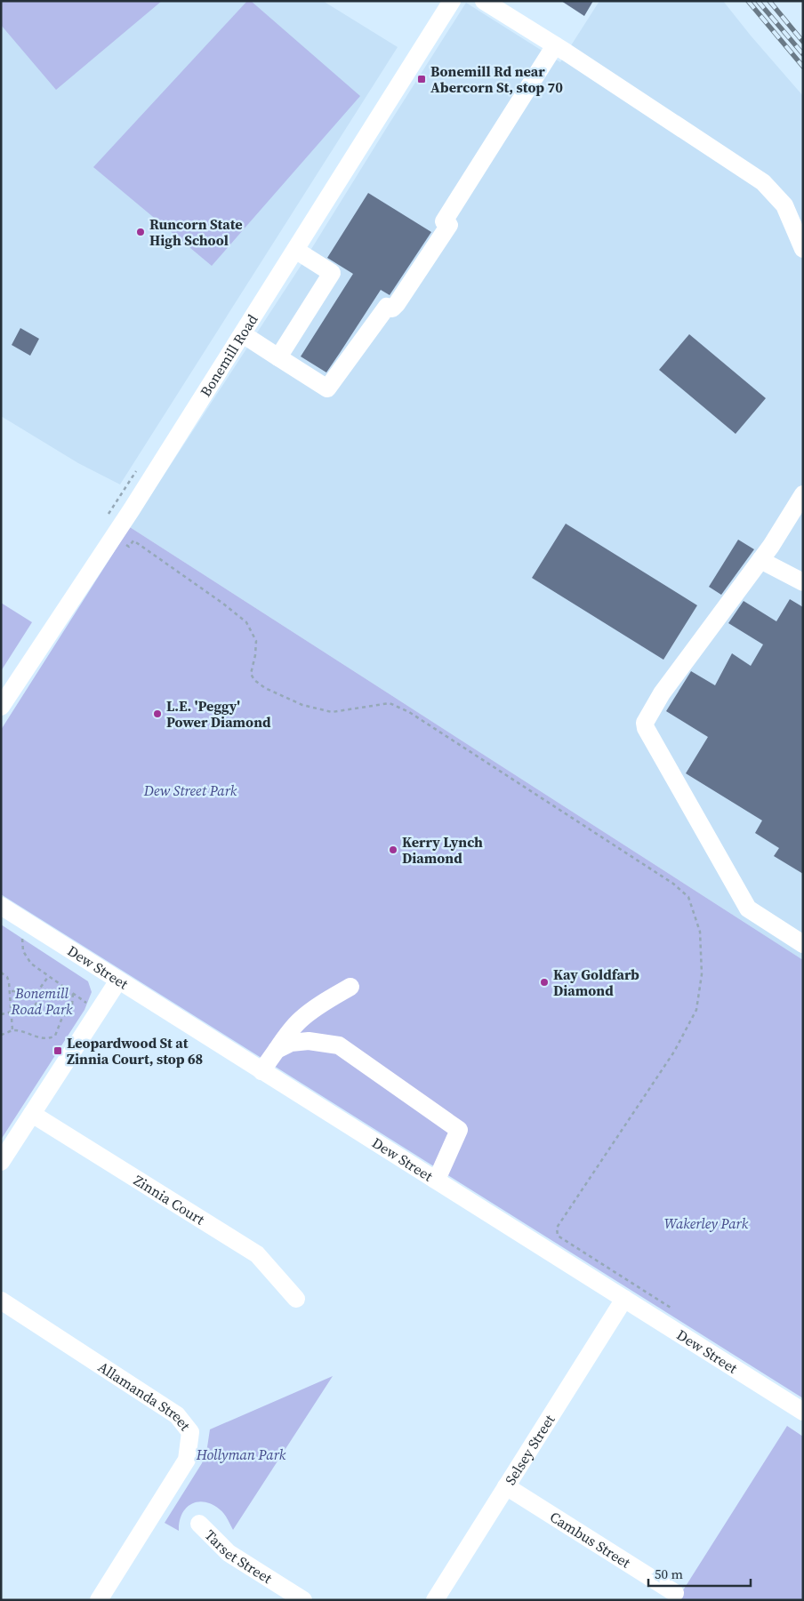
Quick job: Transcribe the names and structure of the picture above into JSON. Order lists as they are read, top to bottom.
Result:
{
  "streets": {
    "street": [
      "Bonemill Road",
      "Dew Street",
      "Zinnia Court",
      "Allamanda Street",
      "Selsey Street",
      "Cambus Street",
      "Tarset Street"
    ]
  },
  "crossings": [
    ["Dew Street", "Selsey Street"],
    ["Selsey Street", "Cambus Street"]
  ],
  "parks": [
    "Dew Street Park",
    "Bonemill Road Park",
    "Wakerley Park",
    "Hollyman Park"
  ],
  "places": {
    "transit": ["Bonemill Rd near Abercorn St, stop 70", "Leopardwood St at Zinnia Court, stop 68"],
    "other": [
      "Runcorn State High School",
      "L.E. 'Peggy' Power Diamond",
      "Kerry Lynch Diamond",
      "Kay Goldfarb Diamond"
    ]
  },
  "scale_bar": "50 m"
}
